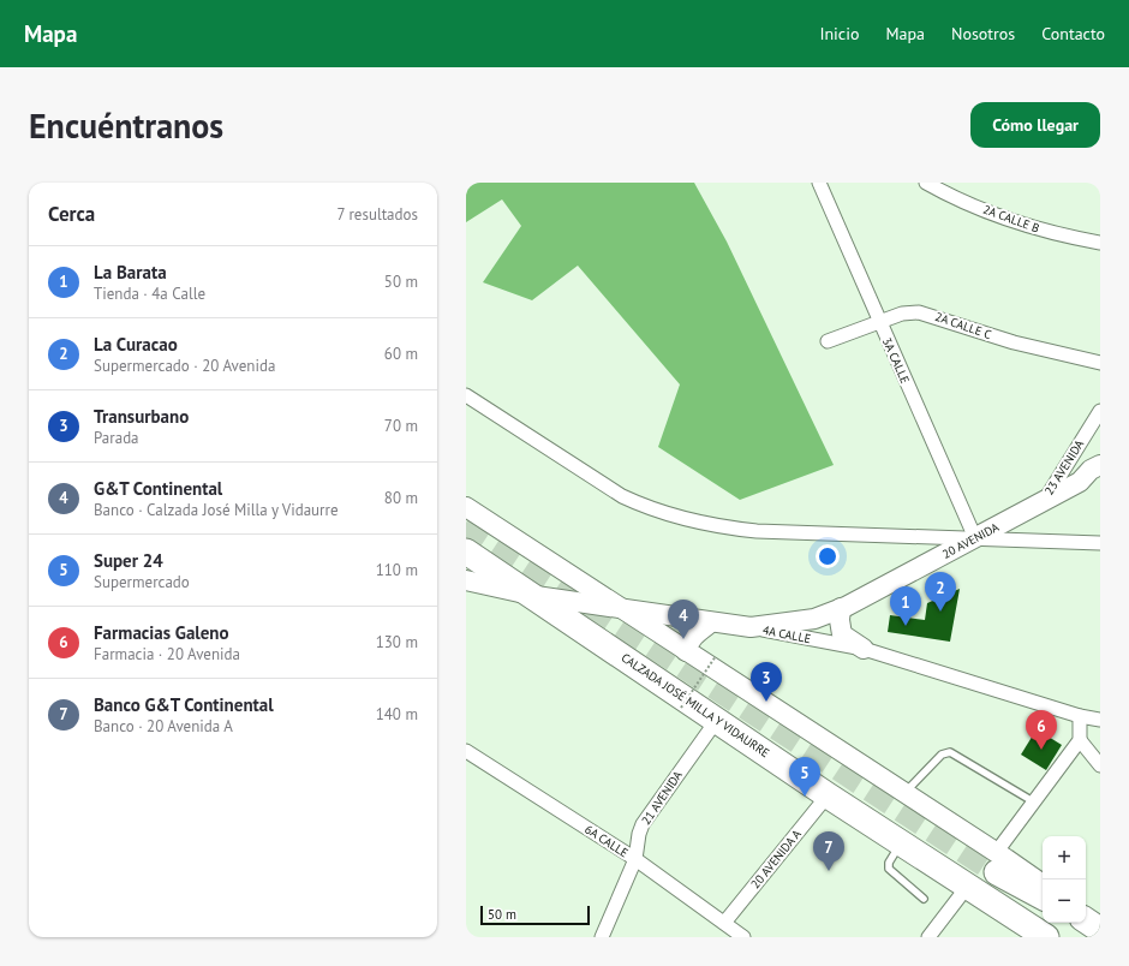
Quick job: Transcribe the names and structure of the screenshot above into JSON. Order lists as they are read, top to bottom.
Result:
{
  "streets": {
    "highway": ["CALZADA JOSÉ MILLA Y VIDAURRE"],
    "main road": ["20 AVENIDA", "4A CALLE"],
    "street": [
      "2A CALLE B",
      "2A CALLE C",
      "3A CALLE",
      "23 AVENIDA",
      "21 AVENIDA",
      "6A CALLE",
      "20 AVENIDA A"
    ]
  },
  "crossings": [
    ["2A CALLE C", "3A CALLE"],
    ["3A CALLE", "20 AVENIDA"],
    ["23 AVENIDA", "20 AVENIDA"],
    ["20 AVENIDA", "4A CALLE"],
    ["4A CALLE", "CALZADA JOSÉ MILLA Y VIDAURRE"],
    ["CALZADA JOSÉ MILLA Y VIDAURRE", "21 AVENIDA"],
    ["CALZADA JOSÉ MILLA Y VIDAURRE", "20 AVENIDA A"],
    ["21 AVENIDA", "6A CALLE"],
    ["6A CALLE", "20 AVENIDA A"]
  ],
  "scale_bar": "50 m",
  "page": {
    "header": "Mapa",
    "nav": [
      "Inicio",
      "Mapa",
      "Nosotros",
      "Contacto"
    ],
    "buttons": "Cómo llegar",
    "title": "Encuéntranos",
    "heading": ["Cerca", "7 resultados"],
    "list": [
      {
        "mark": "1",
        "name": "La Barata",
        "note": "Tienda · 4a Calle",
        "value": "50 m"
      },
      {
        "mark": "2",
        "name": "La Curacao",
        "note": "Supermercado · 20 Avenida",
        "value": "60 m"
      },
      {
        "mark": "3",
        "name": "Transurbano",
        "note": "Parada",
        "value": "70 m"
      },
      {
        "mark": "4",
        "name": "G&T Continental",
        "note": "Banco · Calzada José Milla y Vidaurre",
        "value": "80 m"
      },
      {
        "mark": "5",
        "name": "Super 24",
        "note": "Supermercado",
        "value": "110 m"
      },
      {
        "mark": "6",
        "name": "Farmacias Galeno",
        "note": "Farmacia · 20 Avenida",
        "value": "130 m"
      },
      {
        "mark": "7",
        "name": "Banco G&T Continental",
        "note": "Banco · 20 Avenida A",
        "value": "140 m"
      }
    ],
    "pins": [
      "2",
      "1",
      "4",
      "3",
      "6",
      "5",
      "7"
    ],
    "map_buttons": ["+", "−"],
    "scale": "50 m"
  }
}
